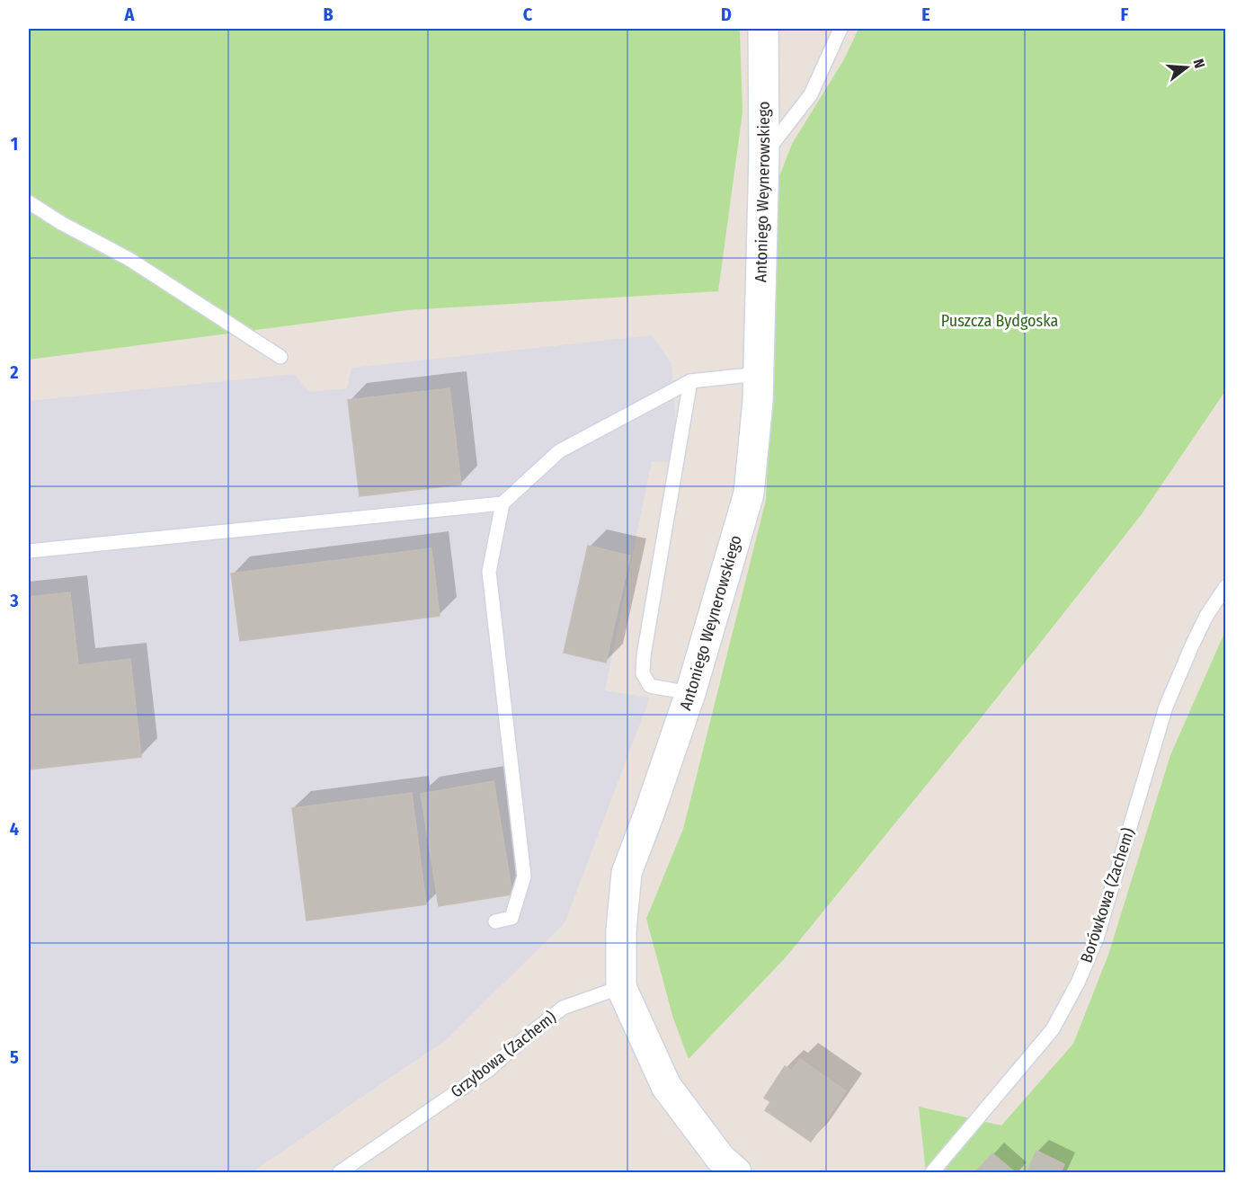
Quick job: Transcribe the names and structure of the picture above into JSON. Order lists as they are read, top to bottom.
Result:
{
  "streets": {
    "street": ["Antoniego Weynerowskiego"],
    "lane": ["Borówkowa (Zachem)", "Grzybowa (Zachem)"]
  },
  "crossings": [
    ["Antoniego Weynerowskiego", "Grzybowa (Zachem)"]
  ],
  "parks": ["Puszcza Bydgoska"],
  "north": "right",
  "grid": {
    "columns": [
      "A",
      "B",
      "C",
      "D",
      "E",
      "F"
    ],
    "rows": [
      "1",
      "2",
      "3",
      "4",
      "5"
    ]
  }
}
